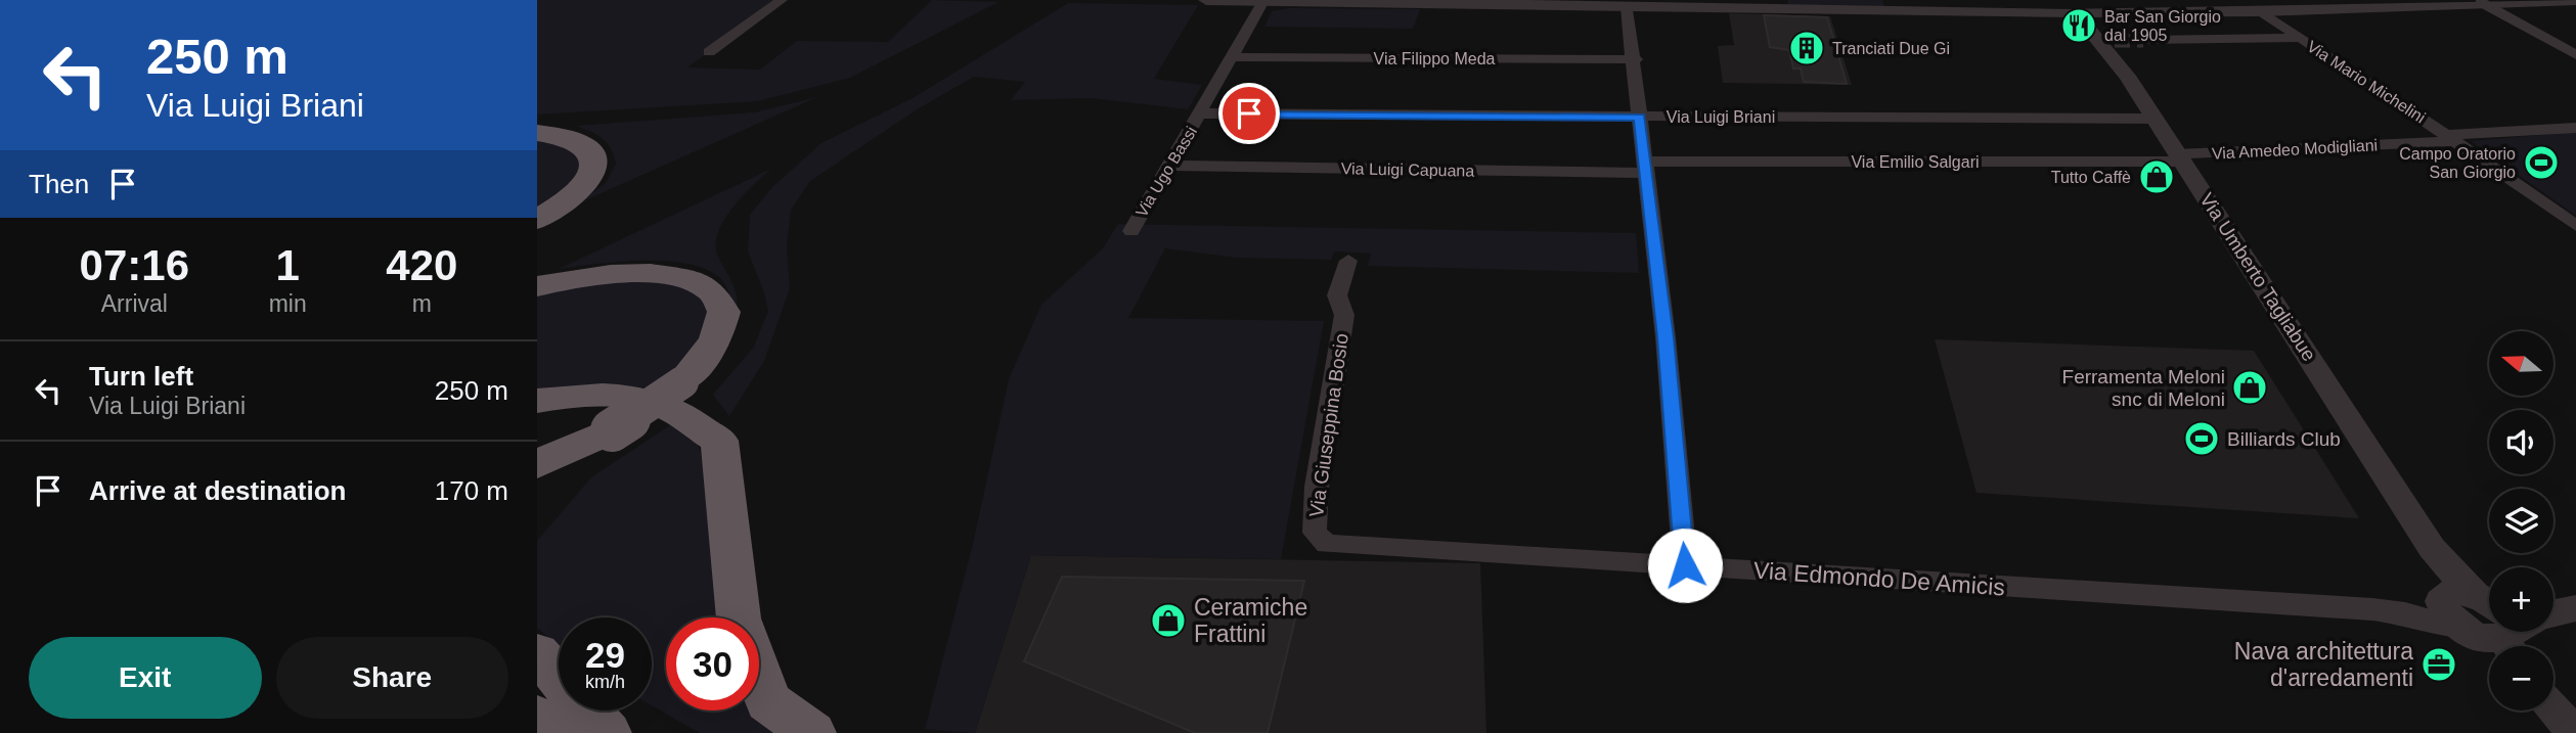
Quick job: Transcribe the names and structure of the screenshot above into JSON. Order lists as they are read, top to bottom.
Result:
{
  "streets": {
    "street": [
      "Via Filippo Meda",
      "Via Mario Michelini",
      "Via Luigi Briani",
      "Via Amedeo Modigliani",
      "Via Emilio Salgari",
      "Via Luigi Capuana",
      "Via Ugo Bassi",
      "Via Umberto Tagliabue",
      "Via Giuseppina Bosio",
      "Via Edmondo De Amicis"
    ]
  },
  "crossings": [
    ["Via Filippo Meda", "Via Ugo Bassi"],
    ["Via Mario Michelini", "Via Amedeo Modigliani"],
    ["Via Luigi Briani", "Via Ugo Bassi"],
    ["Via Luigi Briani", "Via Umberto Tagliabue"],
    ["Via Amedeo Modigliani", "Via Emilio Salgari"],
    ["Via Amedeo Modigliani", "Via Umberto Tagliabue"],
    ["Via Emilio Salgari", "Via Luigi Capuana"],
    ["Via Emilio Salgari", "Via Umberto Tagliabue"],
    ["Via Luigi Capuana", "Via Ugo Bassi"],
    ["Via Giuseppina Bosio", "Via Edmondo De Amicis"]
  ],
  "places": {
    "restaurant": ["Bar San Giorgio dal 1905"],
    "building": ["Tranciati Due Gi"],
    "sports": ["Campo Oratorio San Giorgio", "Billiards Club"],
    "shop": ["Tutto Caffè", "Ferramenta Meloni snc di Meloni", "Ceramiche Frattini"],
    "office": ["Nava architettura d'arredamenti"]
  },
  "north": "left",
  "page": {
    "turn": ["250 m", "Via Luigi Briani"],
    "then": "Then",
    "eta": [
      "07:16",
      "Arrival",
      "1",
      "min",
      "420",
      "m"
    ],
    "map_buttons": ["+", "−"],
    "list": [
      {
        "name": "Turn left",
        "note": "Via Luigi Briani",
        "value": "250 m"
      },
      {
        "name": "Arrive at destination",
        "value": "170 m"
      }
    ],
    "speed": "29 km/h",
    "limit": "30",
    "buttons": ["Exit", "Share"]
  }
}
